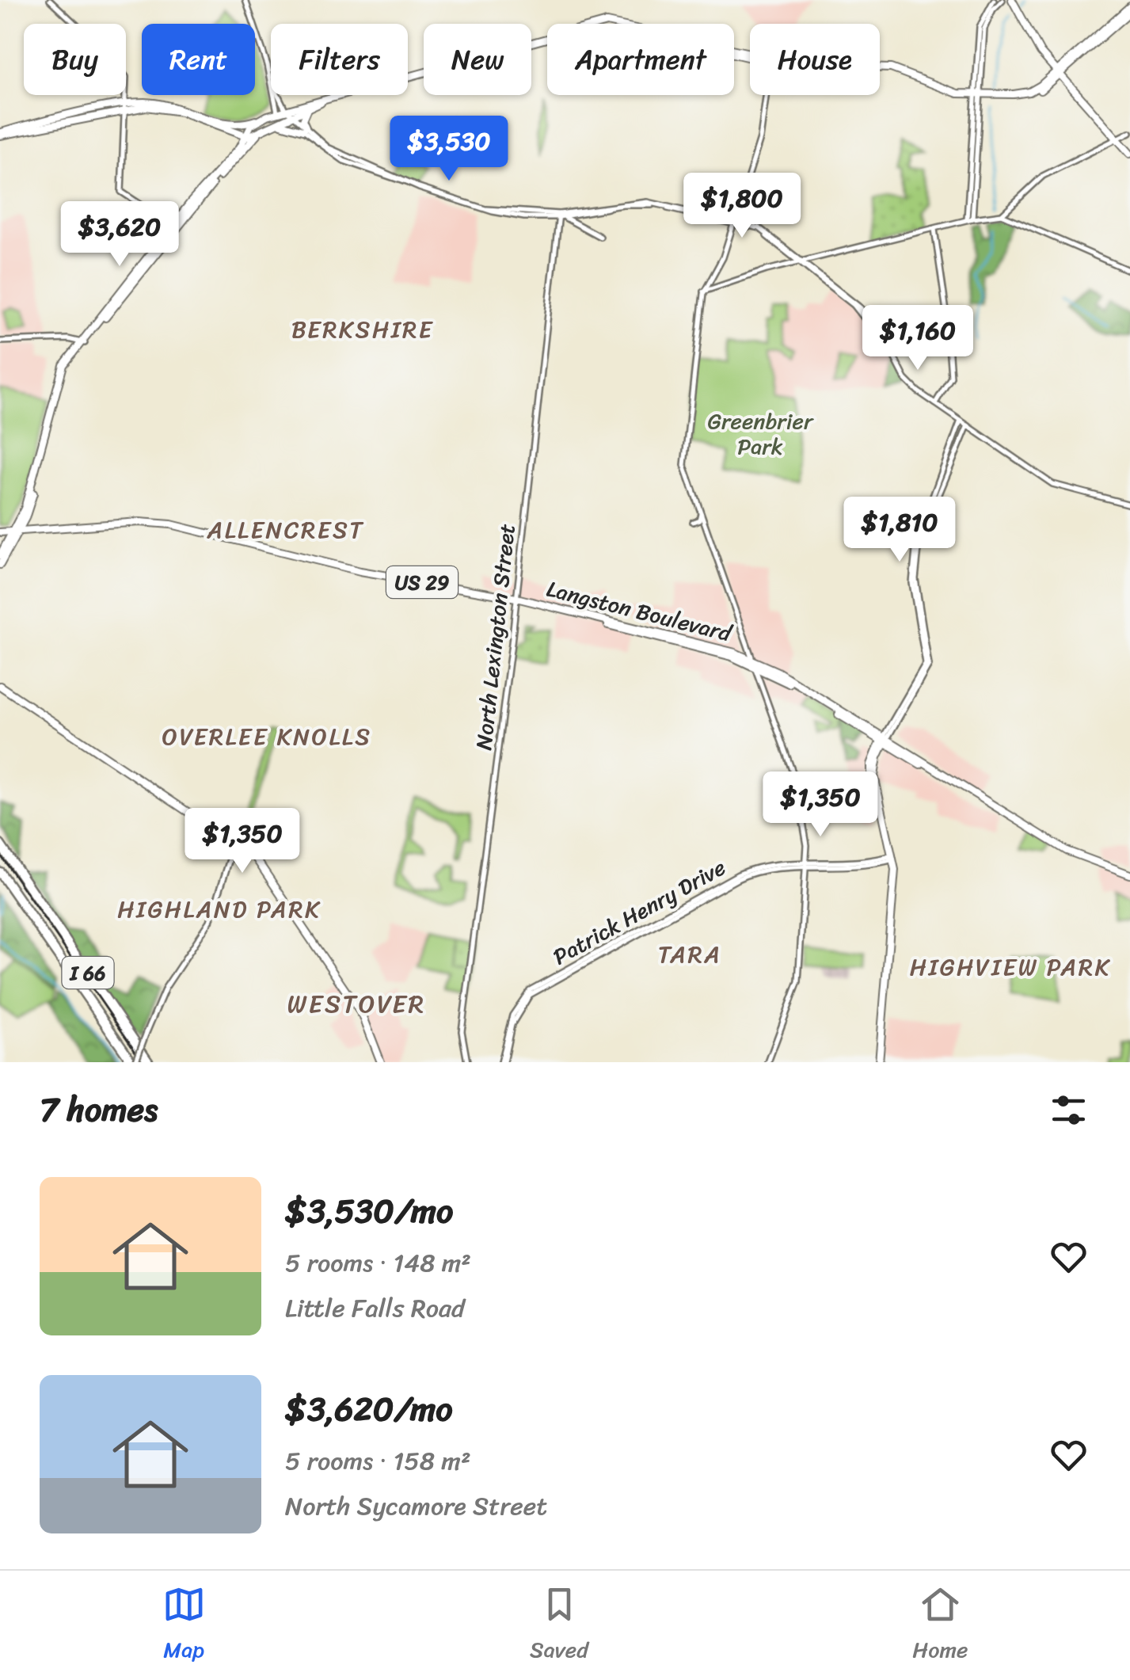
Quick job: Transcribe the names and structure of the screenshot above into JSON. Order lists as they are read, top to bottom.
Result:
{
  "streets": {
    "highway": ["I 66"],
    "main road": ["US 29", "Langston Boulevard"],
    "street": ["North Lexington Street", "Patrick Henry Drive"]
  },
  "crossings": [
    ["Langston Boulevard", "North Lexington Street"]
  ],
  "districts": [
    "BERKSHIRE",
    "ALLENCREST",
    "OVERLEE KNOLLS",
    "HIGHLAND PARK",
    "TARA",
    "HIGHVIEW PARK",
    "WESTOVER"
  ],
  "parks": ["Greenbrier Park"],
  "page": {
    "chip": [
      "Buy",
      "Rent",
      "Filters",
      "New",
      "Apartment",
      "House"
    ],
    "price": [
      "$3,530",
      "$1,800",
      "$3,620",
      "$1,160",
      "$1,810",
      "$1,350",
      "$1,350"
    ],
    "heading": "7 homes",
    "list": [
      {
        "name": "$3,530/mo",
        "note": "5 rooms · 148 m² · Little Falls Road"
      },
      {
        "name": "$3,620/mo",
        "note": "5 rooms · 158 m² · North Sycamore Street"
      }
    ],
    "tabs": ["Map", "Saved", "Home"]
  }
}
